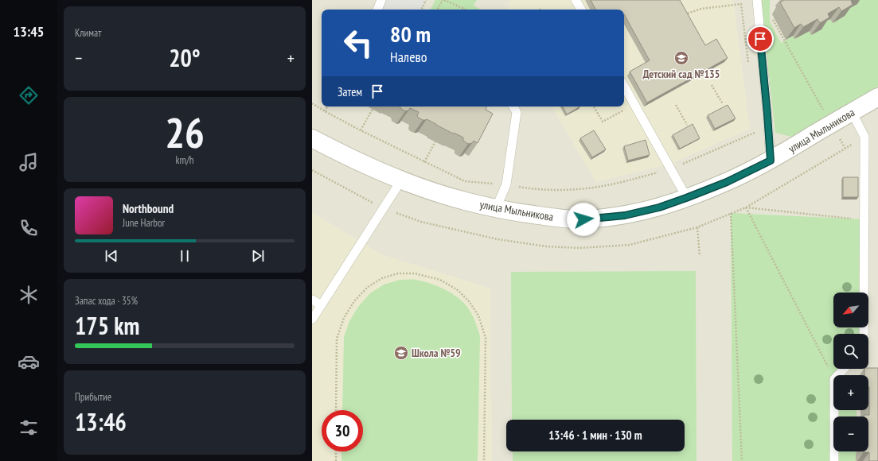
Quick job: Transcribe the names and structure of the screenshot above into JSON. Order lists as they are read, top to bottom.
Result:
{
  "streets": {
    "street": ["улица Мыльникова"]
  },
  "places": {
    "school or university": ["Детский сад №135", "Школа №59"]
  },
  "north": "bottom left",
  "page": {
    "tabs": "13:45",
    "tile": [
      "Климат",
      ["26", "km/h"],
      ["Запас хода · 35%", "175 km"],
      ["Прибытие", "13:46"]
    ],
    "turn": ["80 m", "Налево"],
    "heat": ["−", "20°", "+"],
    "then": "Затем",
    "song": ["Northbound", "June Harbor"],
    "map_buttons": ["+", "−"],
    "limit": "30",
    "trip": "13:46 · 1 мин · 130 m"
  }
}
